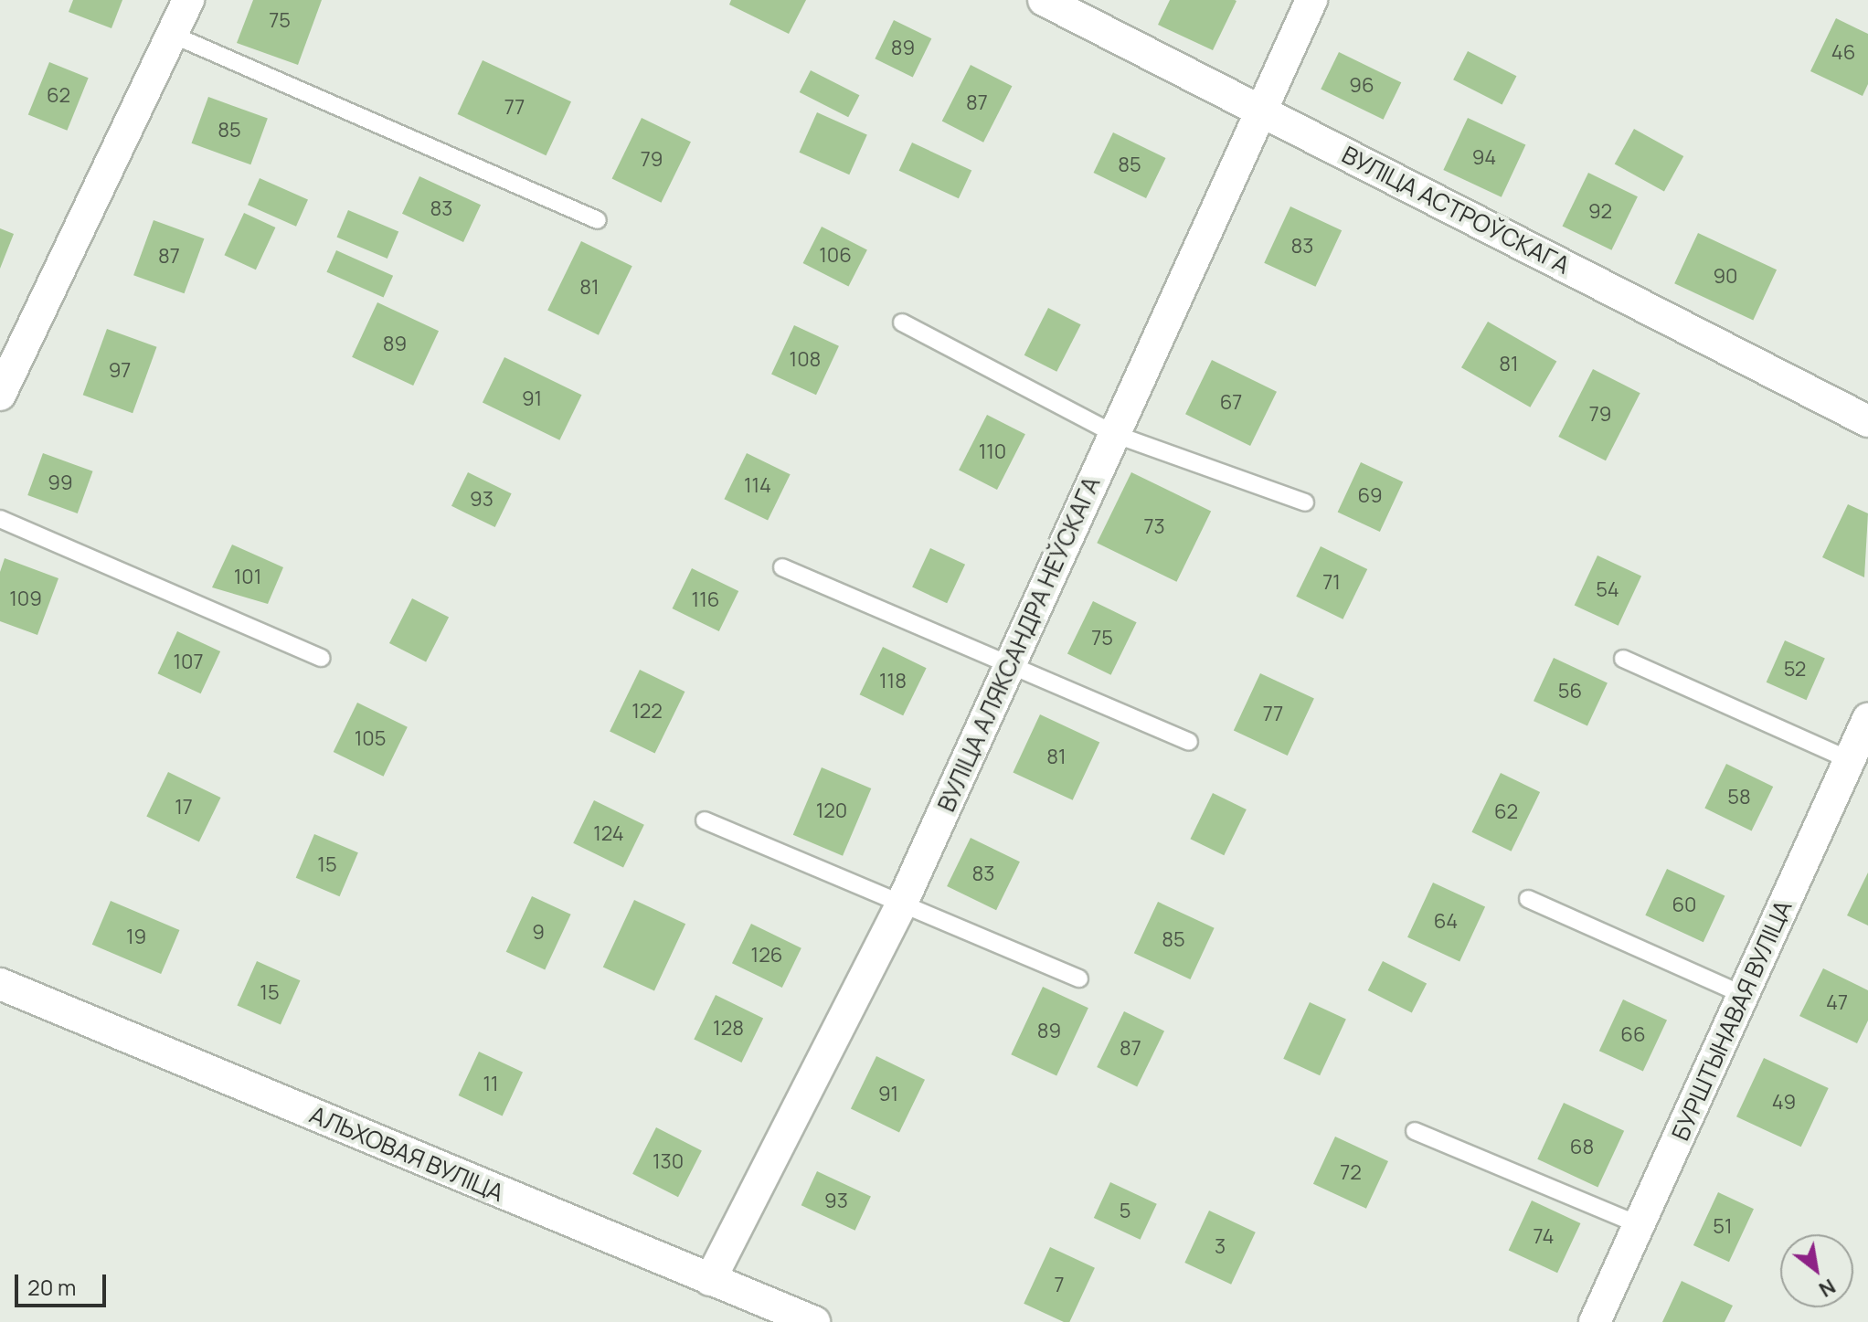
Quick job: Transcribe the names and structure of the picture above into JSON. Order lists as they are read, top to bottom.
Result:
{
  "streets": {
    "street": [
      "ВУЛІЦА АСТРОЎСКАГА",
      "ВУЛІЦА АЛЯКСАНДРА НЕЎСКАГА",
      "БУРШТЫНАВАЯ ВУЛІЦА",
      "АЛЬХОВАЯ ВУЛІЦА"
    ]
  },
  "crossings": [
    ["ВУЛІЦА АСТРОЎСКАГА", "ВУЛІЦА АЛЯКСАНДРА НЕЎСКАГА"],
    ["ВУЛІЦА АЛЯКСАНДРА НЕЎСКАГА", "АЛЬХОВАЯ ВУЛІЦА"]
  ],
  "house_numbers": [
    "75",
    "89",
    "46",
    "96",
    "62",
    "87",
    "77",
    "85",
    "94",
    "79",
    "85",
    "83",
    "92",
    "83",
    "106",
    "87",
    "90",
    "81",
    "89",
    "108",
    "81",
    "97",
    "91",
    "67",
    "79",
    "110",
    "99",
    "114",
    "69",
    "93",
    "73",
    "101",
    "71",
    "54",
    "109",
    "116",
    "75",
    "107",
    "52",
    "118",
    "56",
    "122",
    "77",
    "105",
    "81",
    "58",
    "17",
    "120",
    "62",
    "124",
    "15",
    "83",
    "60",
    "64",
    "9",
    "19",
    "85",
    "126",
    "15",
    "47",
    "128",
    "89",
    "66",
    "87",
    "11",
    "91",
    "49",
    "68",
    "130",
    "72",
    "93",
    "5",
    "51",
    "74",
    "3",
    "7"
  ],
  "scale_bar": "20 m",
  "north": "bottom right"
}
